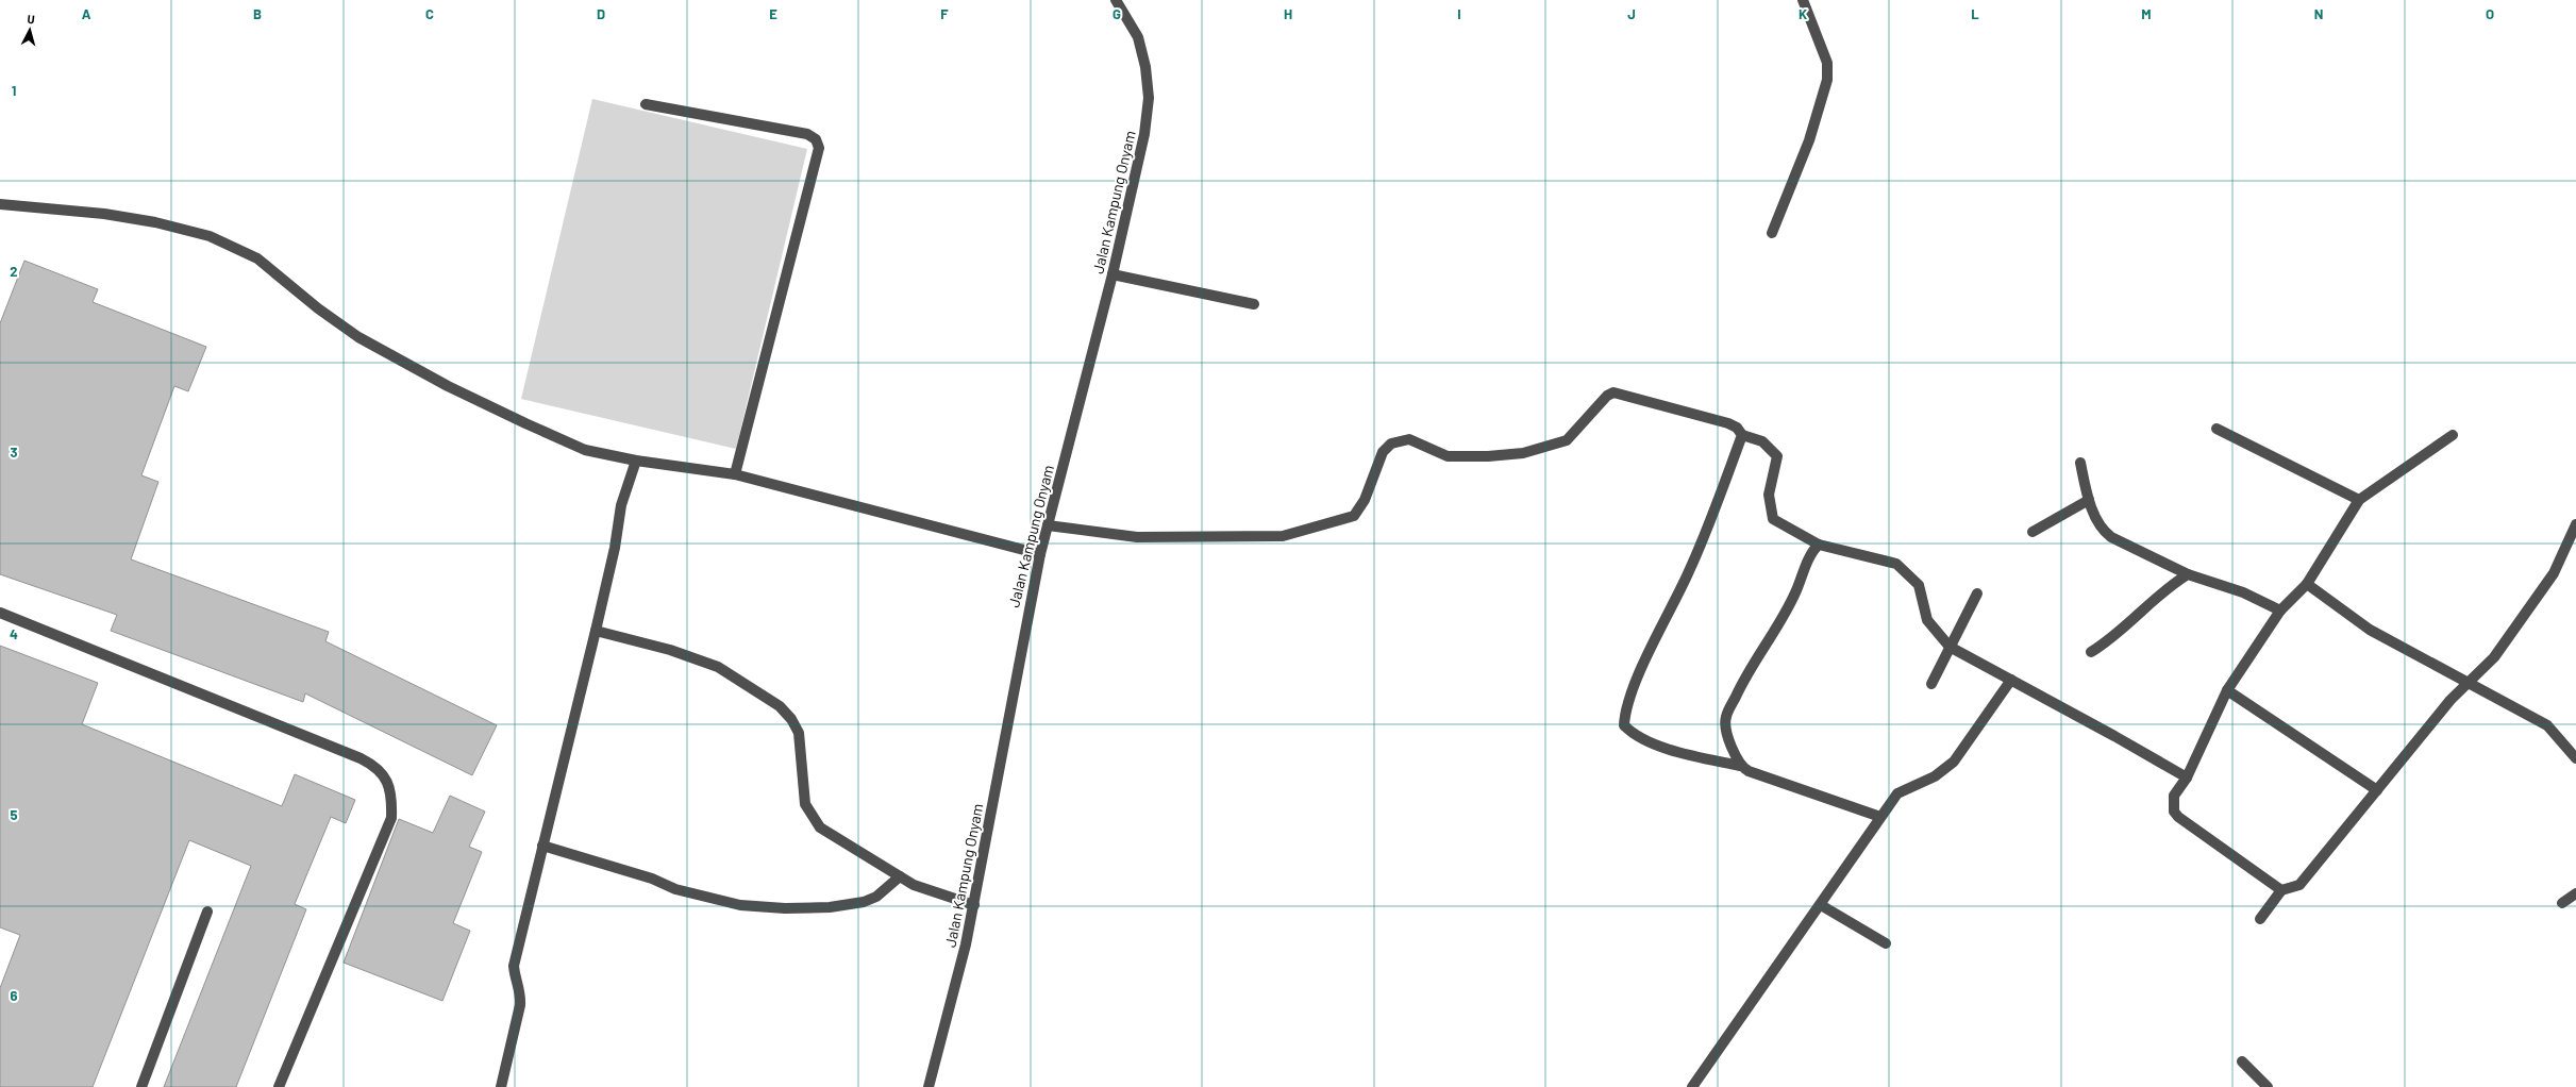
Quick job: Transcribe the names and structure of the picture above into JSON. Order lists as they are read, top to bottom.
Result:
{
  "streets": {
    "street": ["Jalan Kampung Onyam"]
  },
  "north": "top",
  "grid": {
    "columns": [
      "A",
      "B",
      "C",
      "D",
      "E",
      "F",
      "G",
      "H",
      "I",
      "J",
      "K",
      "L",
      "M",
      "N",
      "O"
    ],
    "rows": [
      "1",
      "2",
      "3",
      "4",
      "5",
      "6"
    ]
  }
}
